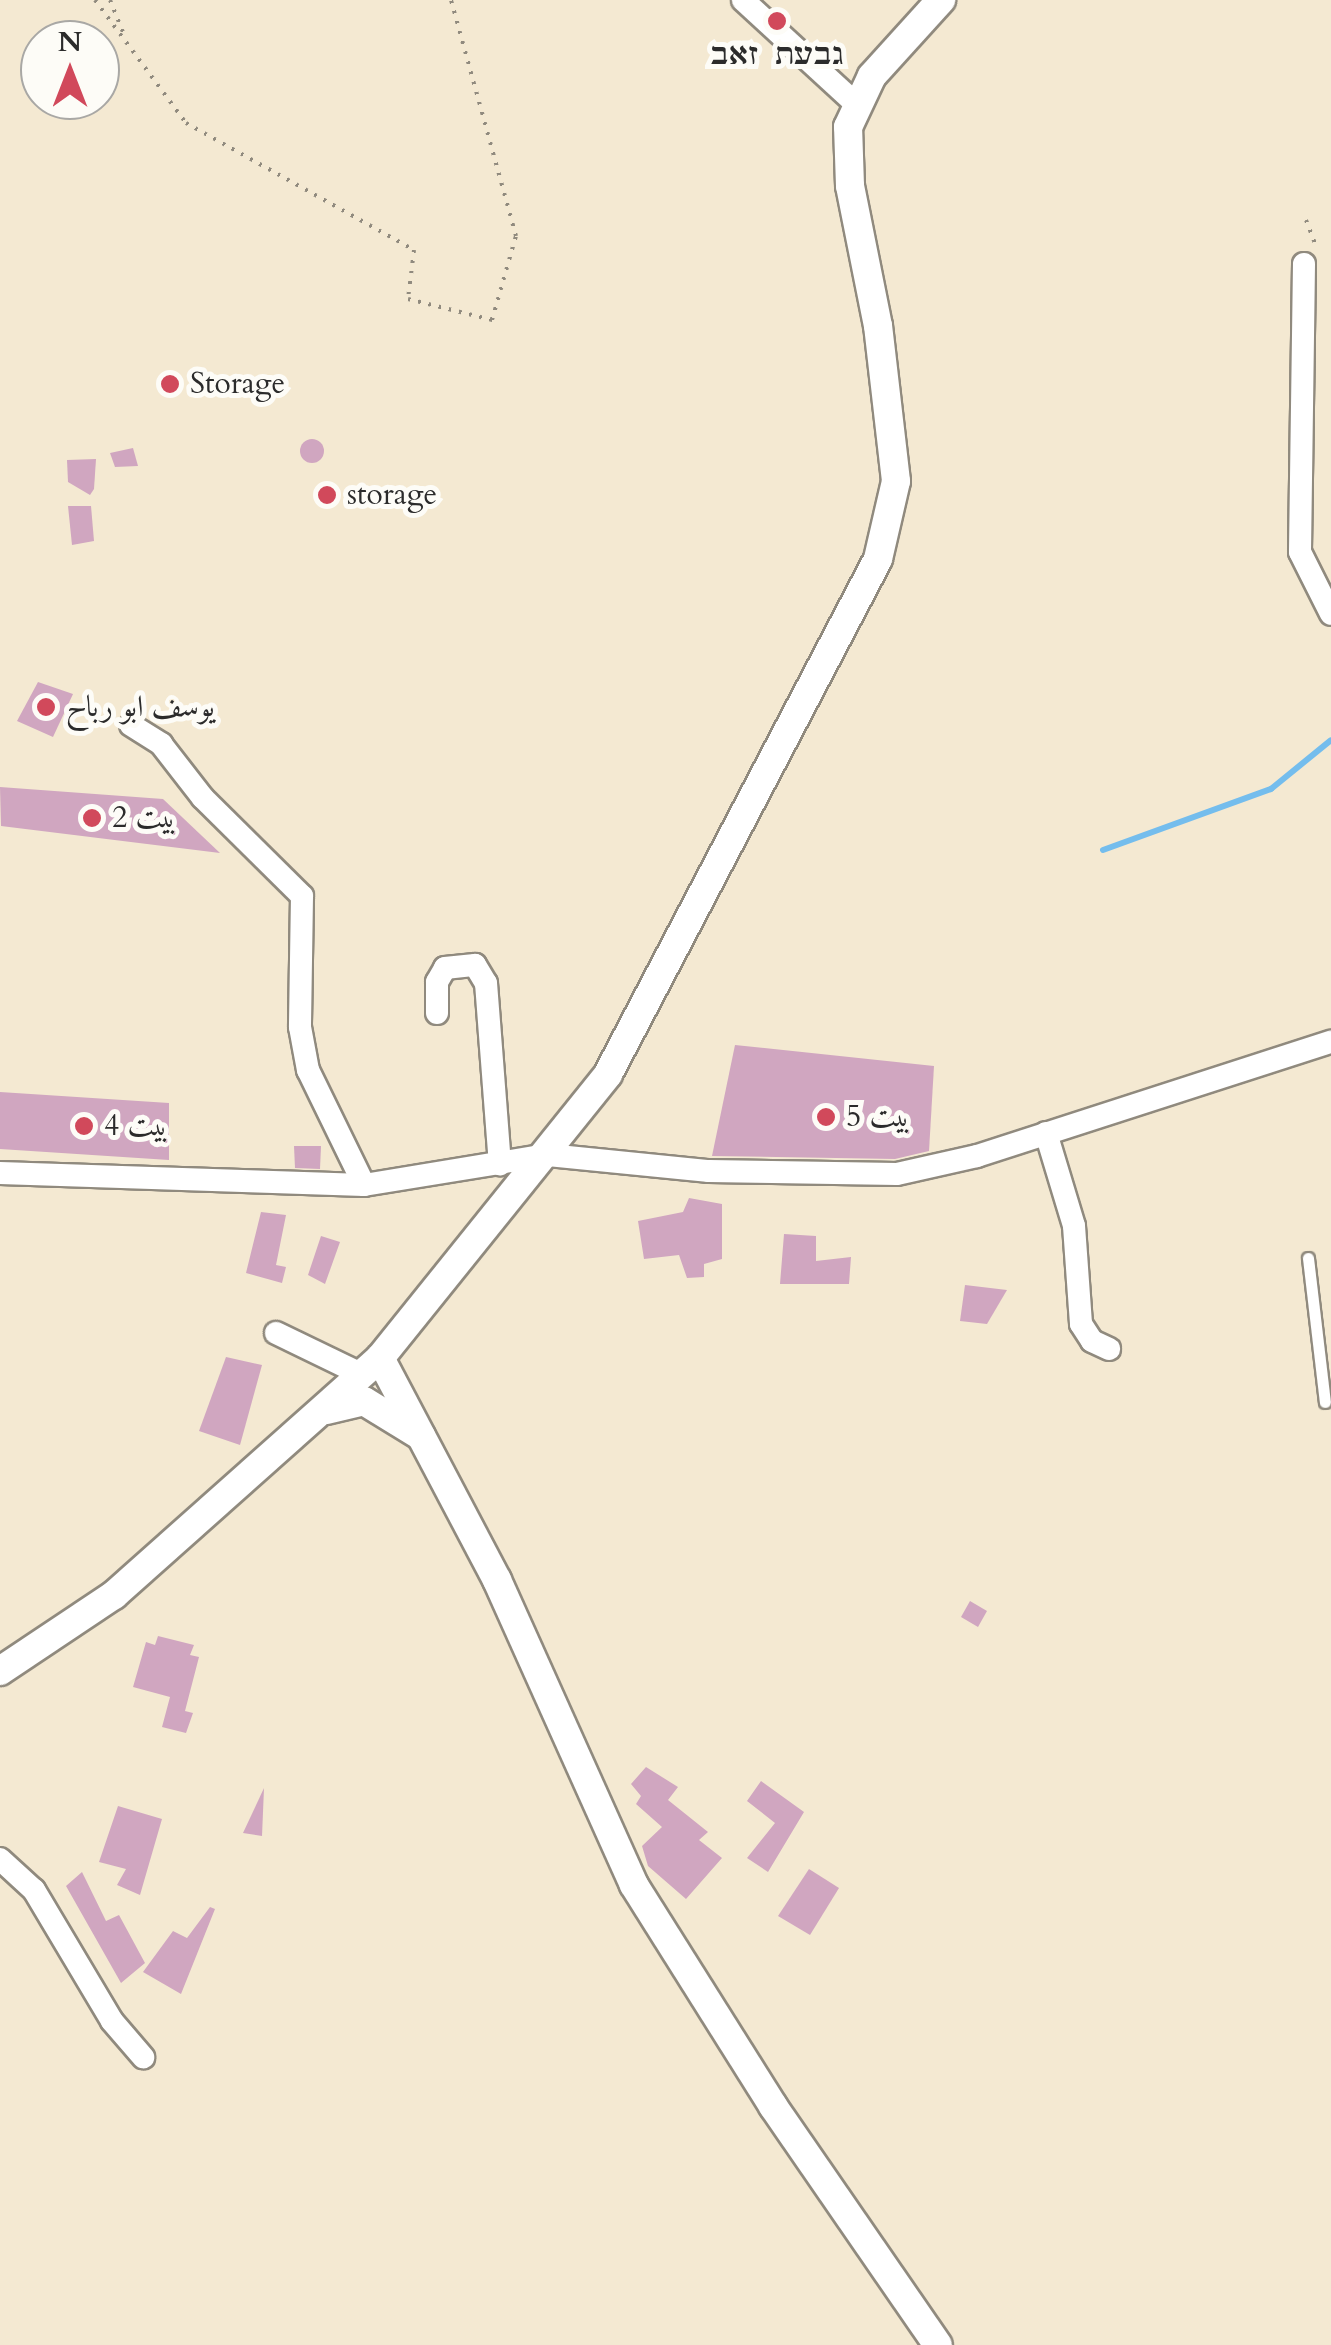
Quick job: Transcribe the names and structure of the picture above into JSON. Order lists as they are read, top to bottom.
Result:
{
  "places": [
    "גבעת זאב",
    "Storage",
    "storage",
    "يوسف ابو رباح",
    "بيت 2",
    "بيت 5",
    "بيت 4"
  ],
  "north": "top"
}
